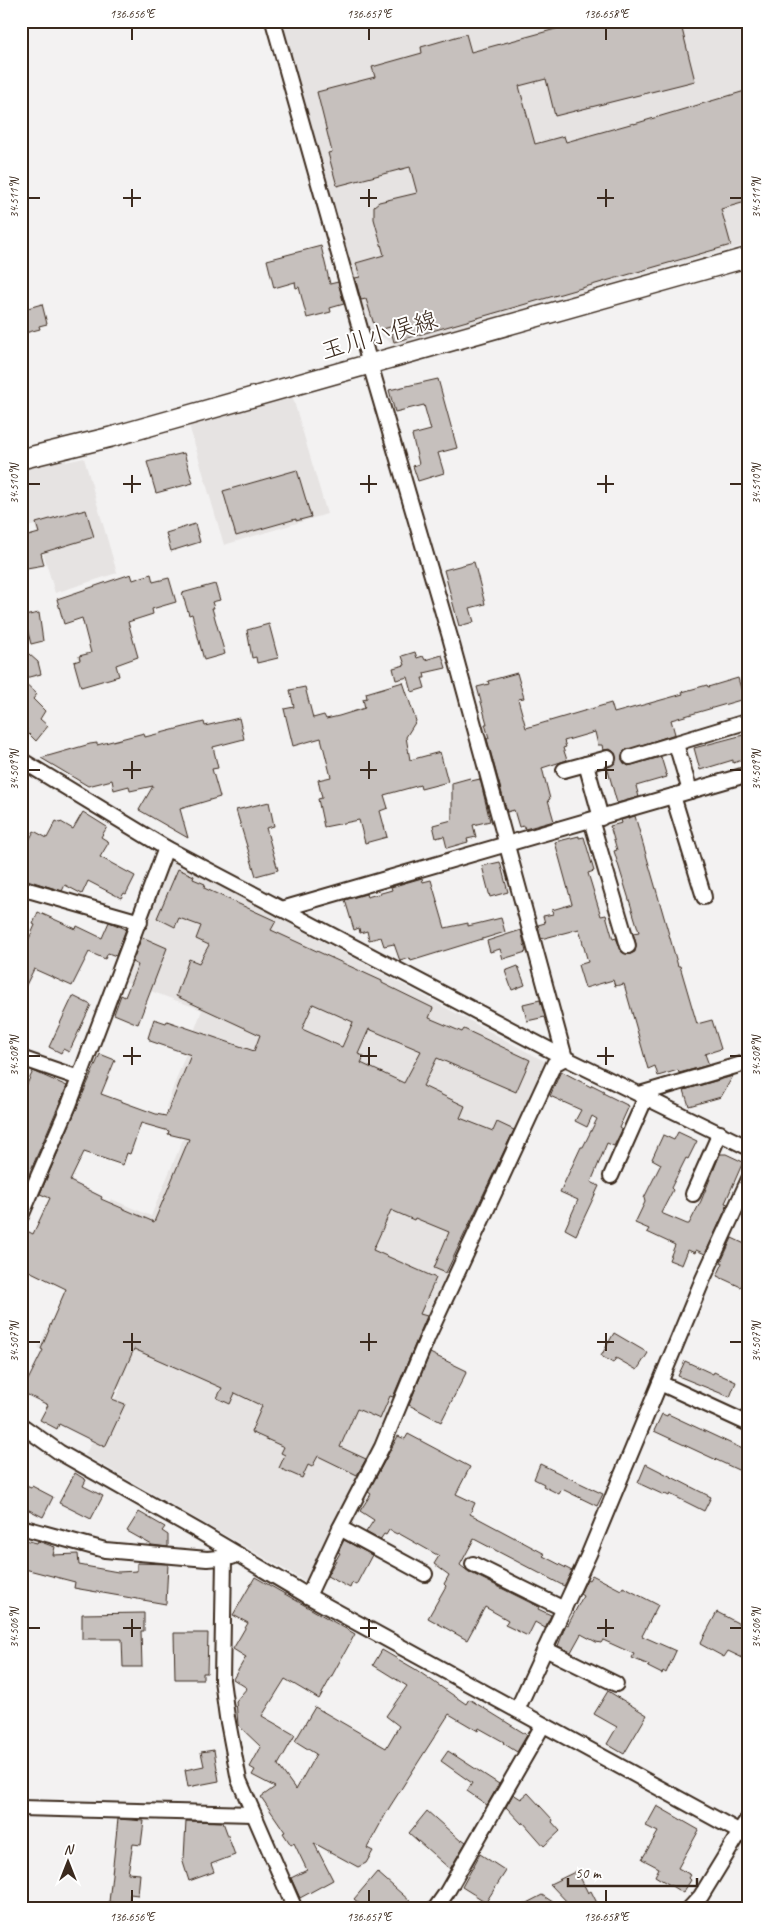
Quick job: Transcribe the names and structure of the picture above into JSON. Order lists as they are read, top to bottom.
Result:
{
  "streets": {
    "main road": ["玉川小俣線"]
  },
  "scale_bar": "50 m",
  "north": "top",
  "coordinates": [
    "136.656°E",
    "136.657°E",
    "136.658°E",
    "34.511°N",
    "34.510°N",
    "34.509°N",
    "34.508°N",
    "34.507°N",
    "34.506°N"
  ]
}
